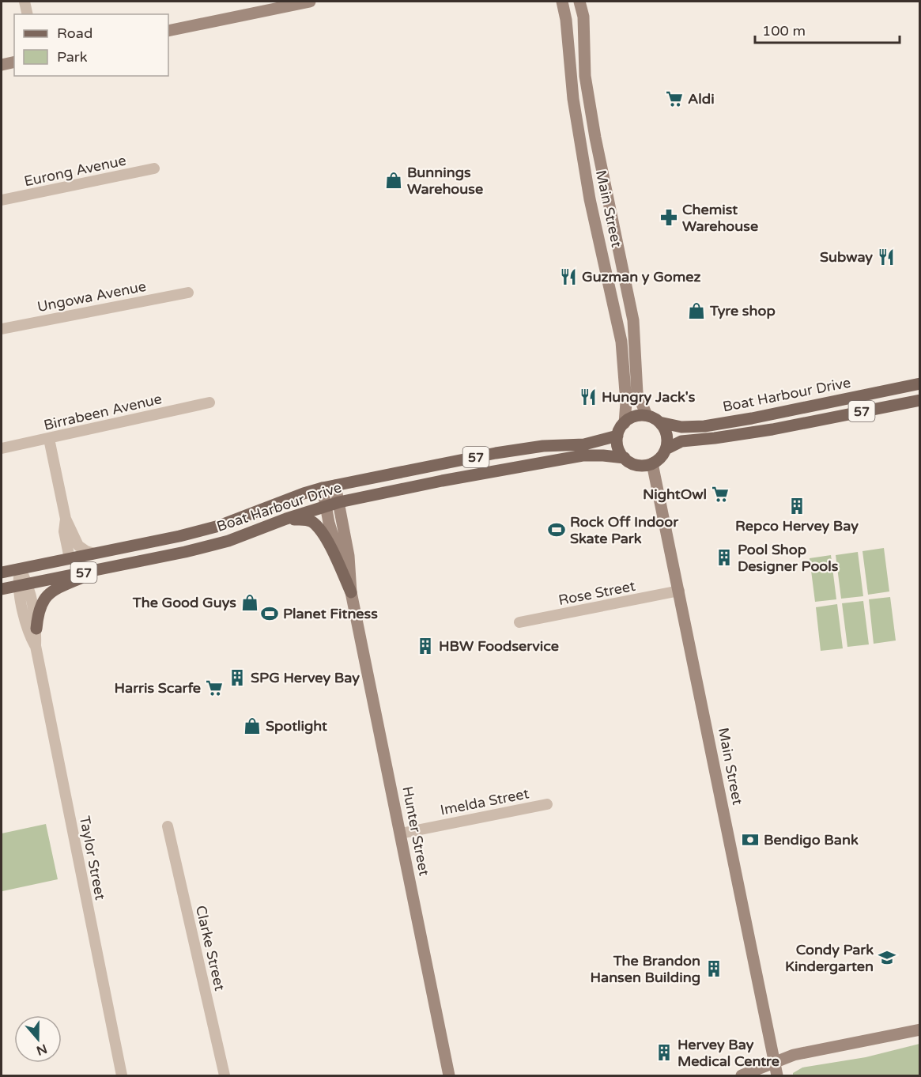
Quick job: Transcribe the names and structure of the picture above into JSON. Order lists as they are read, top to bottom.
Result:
{
  "streets": {
    "main road": ["Boat Harbour Drive", "57"],
    "street": [
      "Eurong Avenue",
      "Main Street",
      "Ungowa Avenue",
      "Birrabeen Avenue",
      "Rose Street",
      "Imelda Street",
      "Hunter Street",
      "Taylor Street",
      "Clarke Street"
    ]
  },
  "crossings": [
    ["Main Street", "Boat Harbour Drive"],
    ["Main Street", "57"],
    ["Main Street", "Rose Street"],
    ["Boat Harbour Drive", "57"],
    ["Boat Harbour Drive", "Hunter Street"],
    ["Boat Harbour Drive", "Taylor Street"],
    ["Imelda Street", "Hunter Street"]
  ],
  "places": {
    "supermarket": ["Aldi", "NightOwl", "Harris Scarfe"],
    "shop": [
      "Bunnings Warehouse",
      "Tyre shop",
      "The Good Guys",
      "Spotlight"
    ],
    "pharmacy": ["Chemist Warehouse"],
    "restaurant": ["Subway", "Guzman y Gomez", "Hungry Jack's"],
    "building": [
      "Repco Hervey Bay",
      "Pool Shop Designer Pools",
      "HBW Foodservice",
      "SPG Hervey Bay",
      "The Brandon Hansen Building",
      "Hervey Bay Medical Centre"
    ],
    "sports": ["Rock Off Indoor Skate Park", "Planet Fitness"],
    "bank": ["Bendigo Bank"],
    "school or university": ["Condy Park Kindergarten"]
  },
  "legend": ["Road", "Park"],
  "scale_bar": "100 m",
  "north": "bottom"
}
